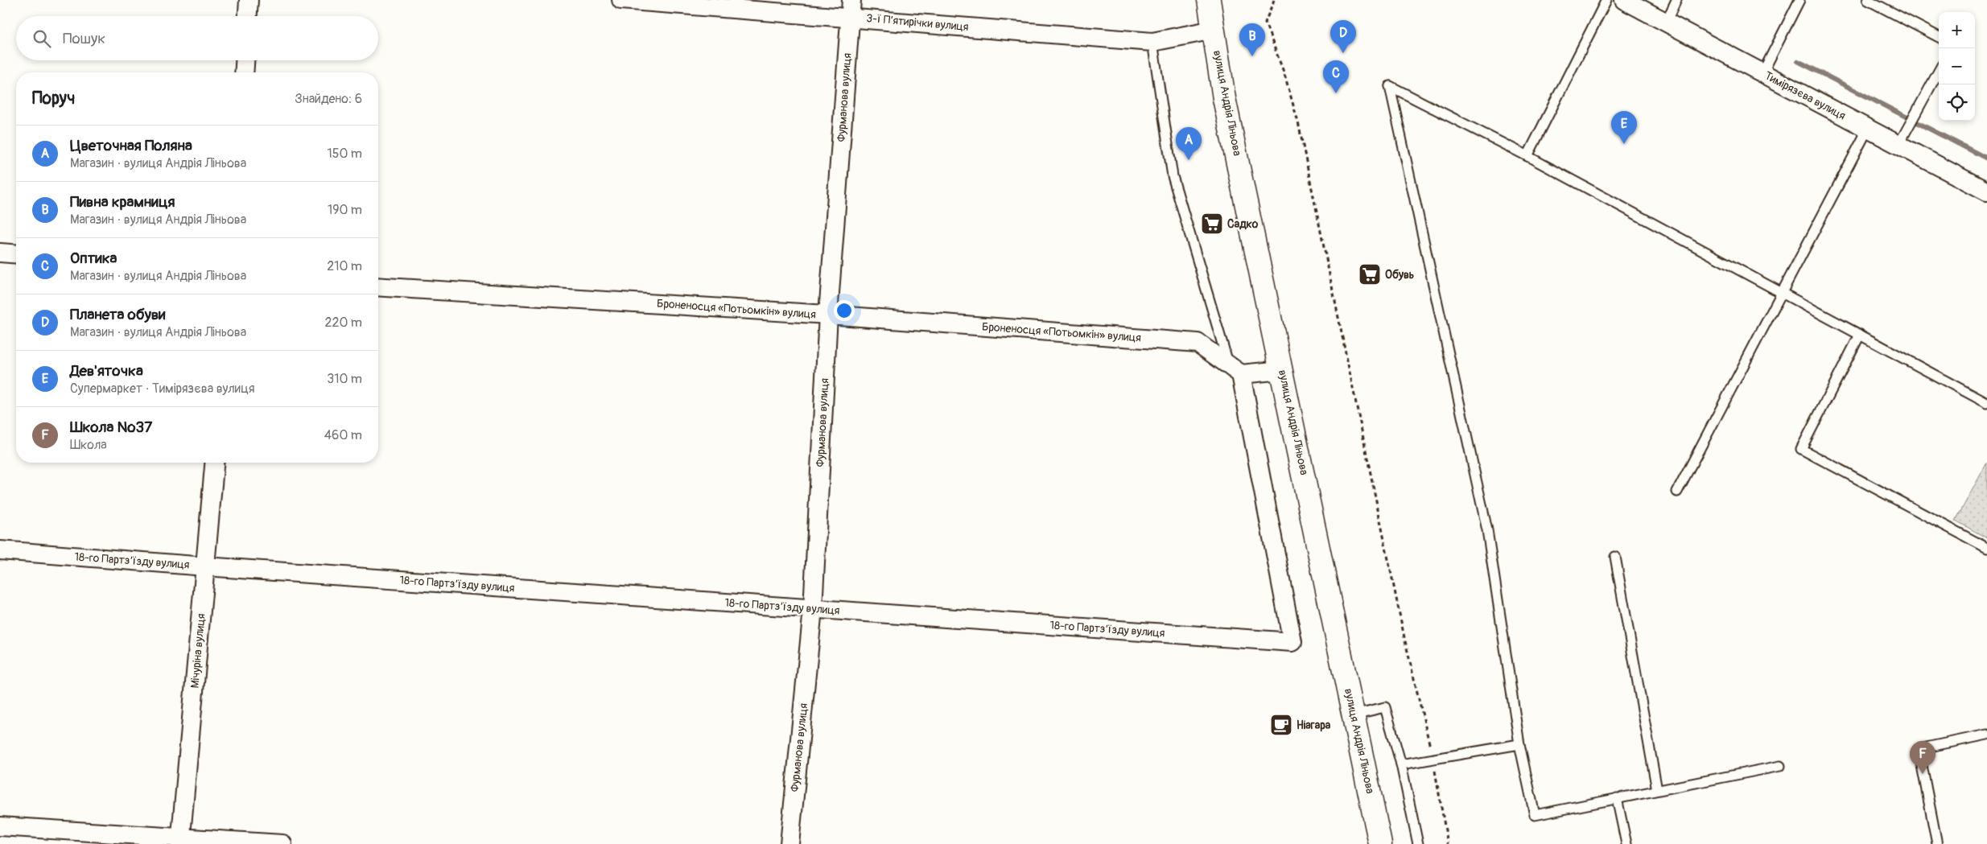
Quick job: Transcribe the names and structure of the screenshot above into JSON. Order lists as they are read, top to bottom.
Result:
{
  "streets": {
    "main road": ["вулиця Андрія Ліньова"],
    "street": [
      "3-ї П’ятирічки вулиця",
      "Тимірязєва вулиця",
      "Фурманова вулиця",
      "Броненосця «Потьомкін» вулиця",
      "18-го Партз’їзду вулиця",
      "Мічуріна вулиця"
    ]
  },
  "crossings": [
    ["3-ї П’ятирічки вулиця", "Фурманова вулиця"],
    ["3-ї П’ятирічки вулиця", "вулиця Андрія Ліньова"],
    ["Фурманова вулиця", "Броненосця «Потьомкін» вулиця"],
    ["Фурманова вулиця", "18-го Партз’їзду вулиця"],
    ["Броненосця «Потьомкін» вулиця", "18-го Партз’їзду вулиця"],
    ["18-го Партз’їзду вулиця", "Мічуріна вулиця"]
  ],
  "places": {
    "supermarket": ["Садко", "Обувь"],
    "cafe": ["Ніагара"]
  },
  "page": {
    "map_buttons": ["+", "−"],
    "search": "Пошук",
    "pins": [
      "D",
      "B",
      "C",
      "E",
      "A",
      "F"
    ],
    "heading": ["Поруч", "Знайдено: 6"],
    "list": [
      {
        "mark": "A",
        "name": "Цветочная Поляна",
        "note": "Магазин · вулиця Андрія Ліньова",
        "value": "150 m"
      },
      {
        "mark": "B",
        "name": "Пивна крамниця",
        "note": "Магазин · вулиця Андрія Ліньова",
        "value": "190 m"
      },
      {
        "mark": "C",
        "name": "Оптика",
        "note": "Магазин · вулиця Андрія Ліньова",
        "value": "210 m"
      },
      {
        "mark": "D",
        "name": "Планета обуви",
        "note": "Магазин · вулиця Андрія Ліньова",
        "value": "220 m"
      },
      {
        "mark": "E",
        "name": "Дев'яточка",
        "note": "Супермаркет · Тимірязєва вулиця",
        "value": "310 m"
      },
      {
        "mark": "F",
        "name": "Школа №37",
        "note": "Школа",
        "value": "460 m"
      }
    ]
  }
}
